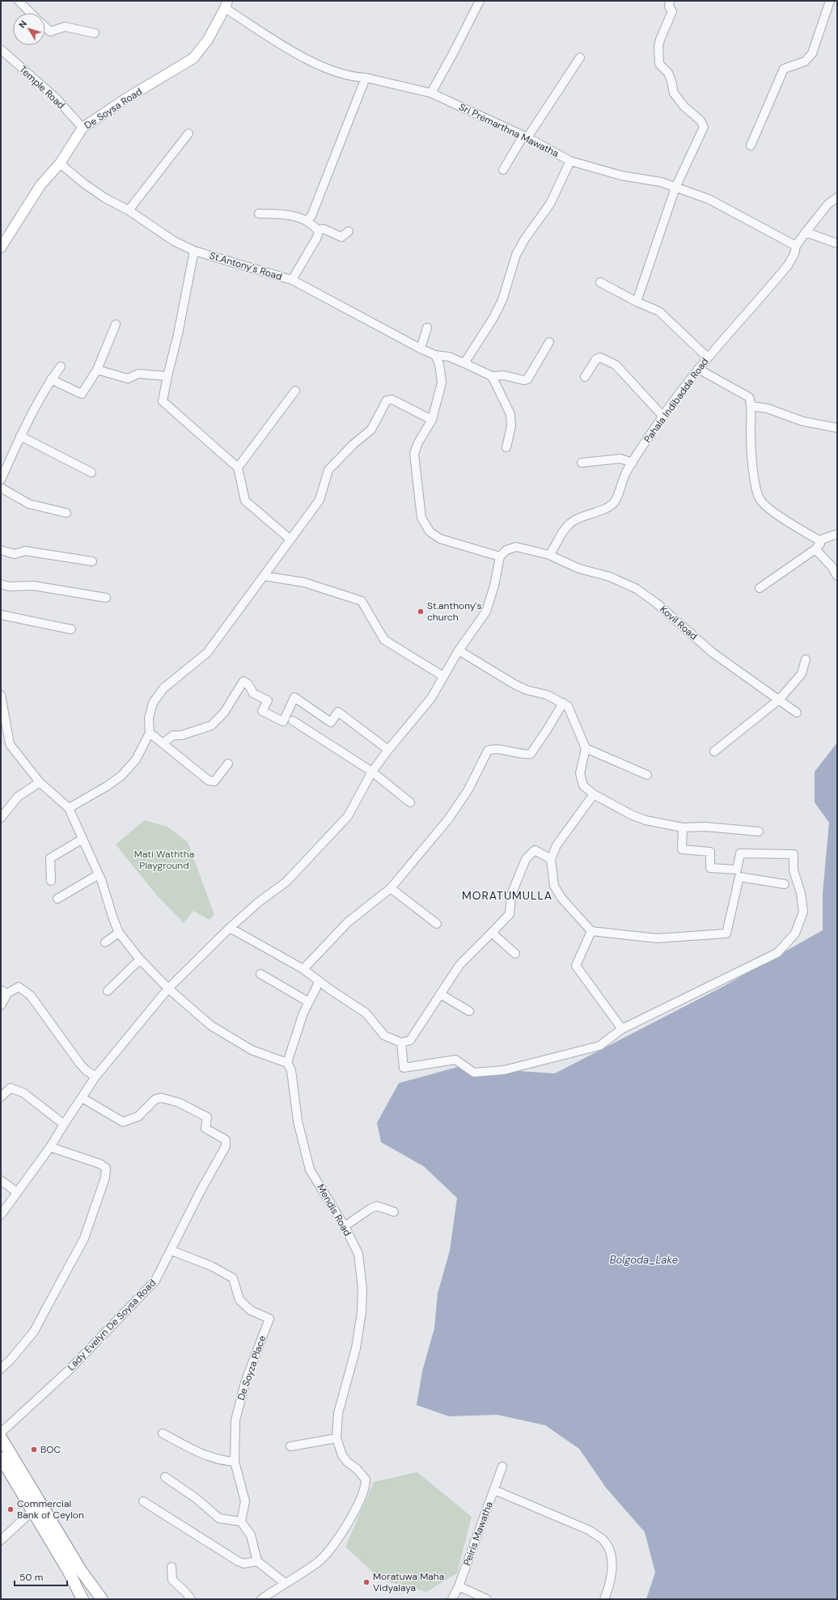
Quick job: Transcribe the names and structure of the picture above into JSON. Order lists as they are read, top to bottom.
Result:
{
  "streets": {
    "main road": ["De Soysa Road"],
    "street": [
      "Temple Road",
      "Sri Premarthna Mawatha",
      "St.Antony's Road",
      "Pahala Indibadda Road",
      "Kovil Road",
      "Mendis Road",
      "Lady Evelyn De Soysa Road",
      "De Soyza Place",
      "Peiris Mawatha"
    ]
  },
  "crossings": [
    ["Temple Road", "De Soysa Road"],
    ["De Soysa Road", "Sri Premarthna Mawatha"],
    ["De Soysa Road", "St.Antony's Road"],
    ["Sri Premarthna Mawatha", "Pahala Indibadda Road"],
    ["Pahala Indibadda Road", "Kovil Road"],
    ["Lady Evelyn De Soysa Road", "De Soyza Place"]
  ],
  "districts": ["MORATUMULLA"],
  "water": ["Bolgoda_Lake"],
  "parks": ["Mati Waththa Playground"],
  "places": [
    "St.anthony's church",
    "BOC",
    "Commercial Bank of Ceylon",
    "Moratuwa Maha Vidyalaya"
  ],
  "scale_bar": "50 m",
  "north": "top left"
}
